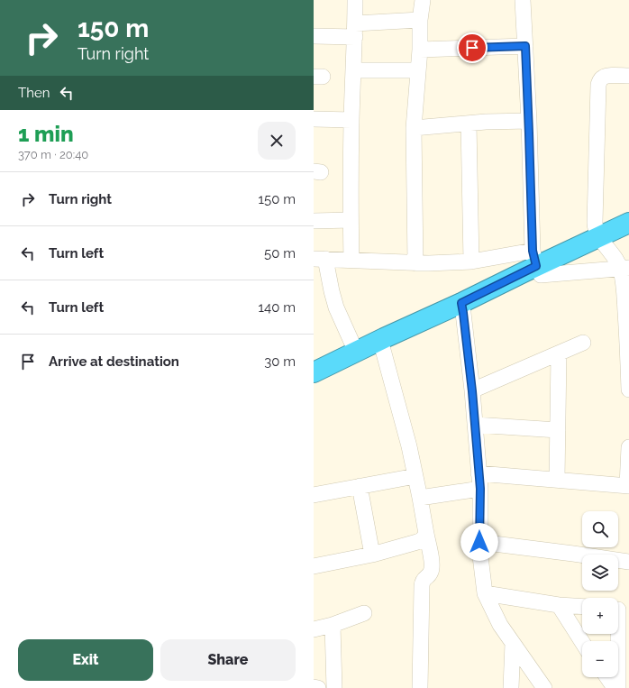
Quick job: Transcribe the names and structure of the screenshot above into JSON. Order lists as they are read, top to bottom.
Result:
{
  "page": {
    "turn": ["150 m", "Turn right"],
    "then": "Then",
    "heading": ["1 min", "370 m · 20:40"],
    "list": [
      {
        "name": "Turn right",
        "value": "150 m"
      },
      {
        "name": "Turn left",
        "value": "50 m"
      },
      {
        "name": "Turn left",
        "value": "140 m"
      },
      {
        "name": "Arrive at destination",
        "value": "30 m"
      }
    ],
    "map_buttons": ["+", "−"],
    "buttons": ["Exit", "Share"]
  }
}
